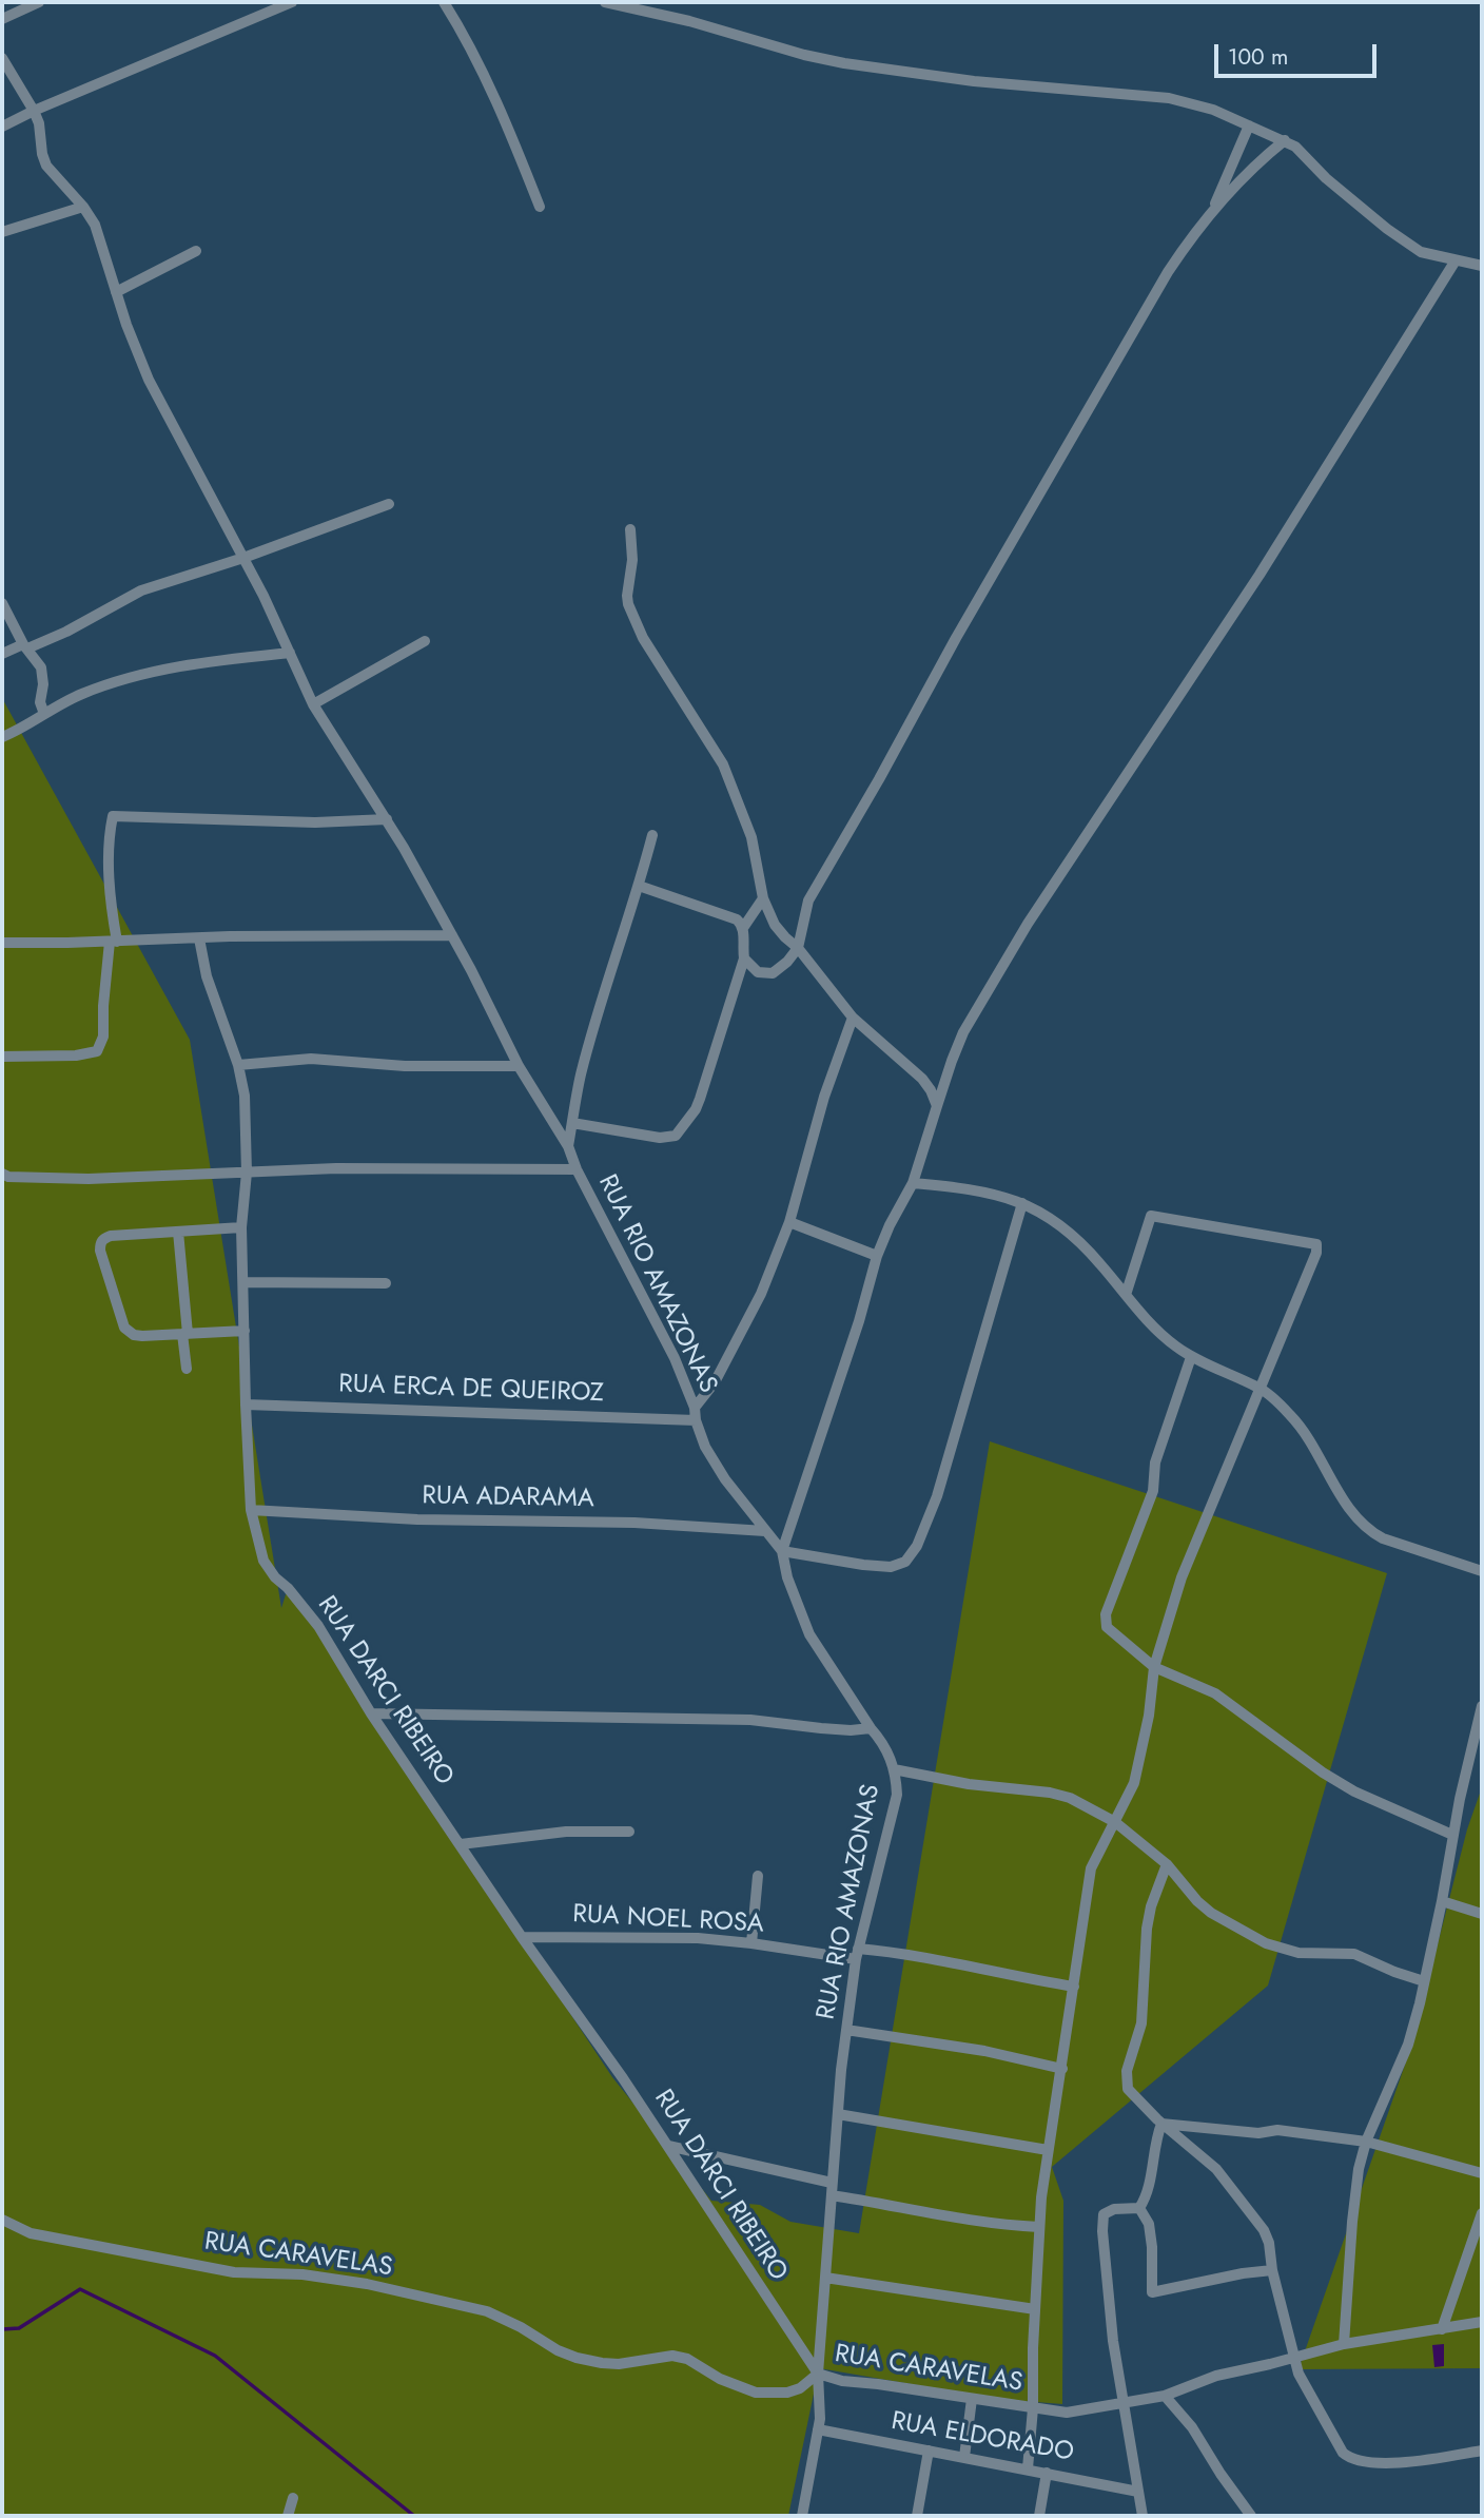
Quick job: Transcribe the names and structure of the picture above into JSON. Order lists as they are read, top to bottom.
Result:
{
  "streets": {
    "street": [
      "RUA RIO AMAZONAS",
      "RUA ERCA DE QUEIROZ",
      "RUA ADARAMA",
      "RUA DARCI RIBEIRO",
      "RUA NOEL ROSA",
      "RUA CARAVELAS",
      "RUA ELDORADO"
    ]
  },
  "crossings": [
    ["RUA RIO AMAZONAS", "RUA ERCA DE QUEIROZ"],
    ["RUA RIO AMAZONAS", "RUA ADARAMA"],
    ["RUA RIO AMAZONAS", "RUA DARCI RIBEIRO"],
    ["RUA RIO AMAZONAS", "RUA NOEL ROSA"],
    ["RUA RIO AMAZONAS", "RUA CARAVELAS"],
    ["RUA RIO AMAZONAS", "RUA ELDORADO"],
    ["RUA ERCA DE QUEIROZ", "RUA DARCI RIBEIRO"],
    ["RUA ADARAMA", "RUA DARCI RIBEIRO"],
    ["RUA DARCI RIBEIRO", "RUA NOEL ROSA"],
    ["RUA DARCI RIBEIRO", "RUA CARAVELAS"]
  ],
  "scale_bar": "100 m"
}
